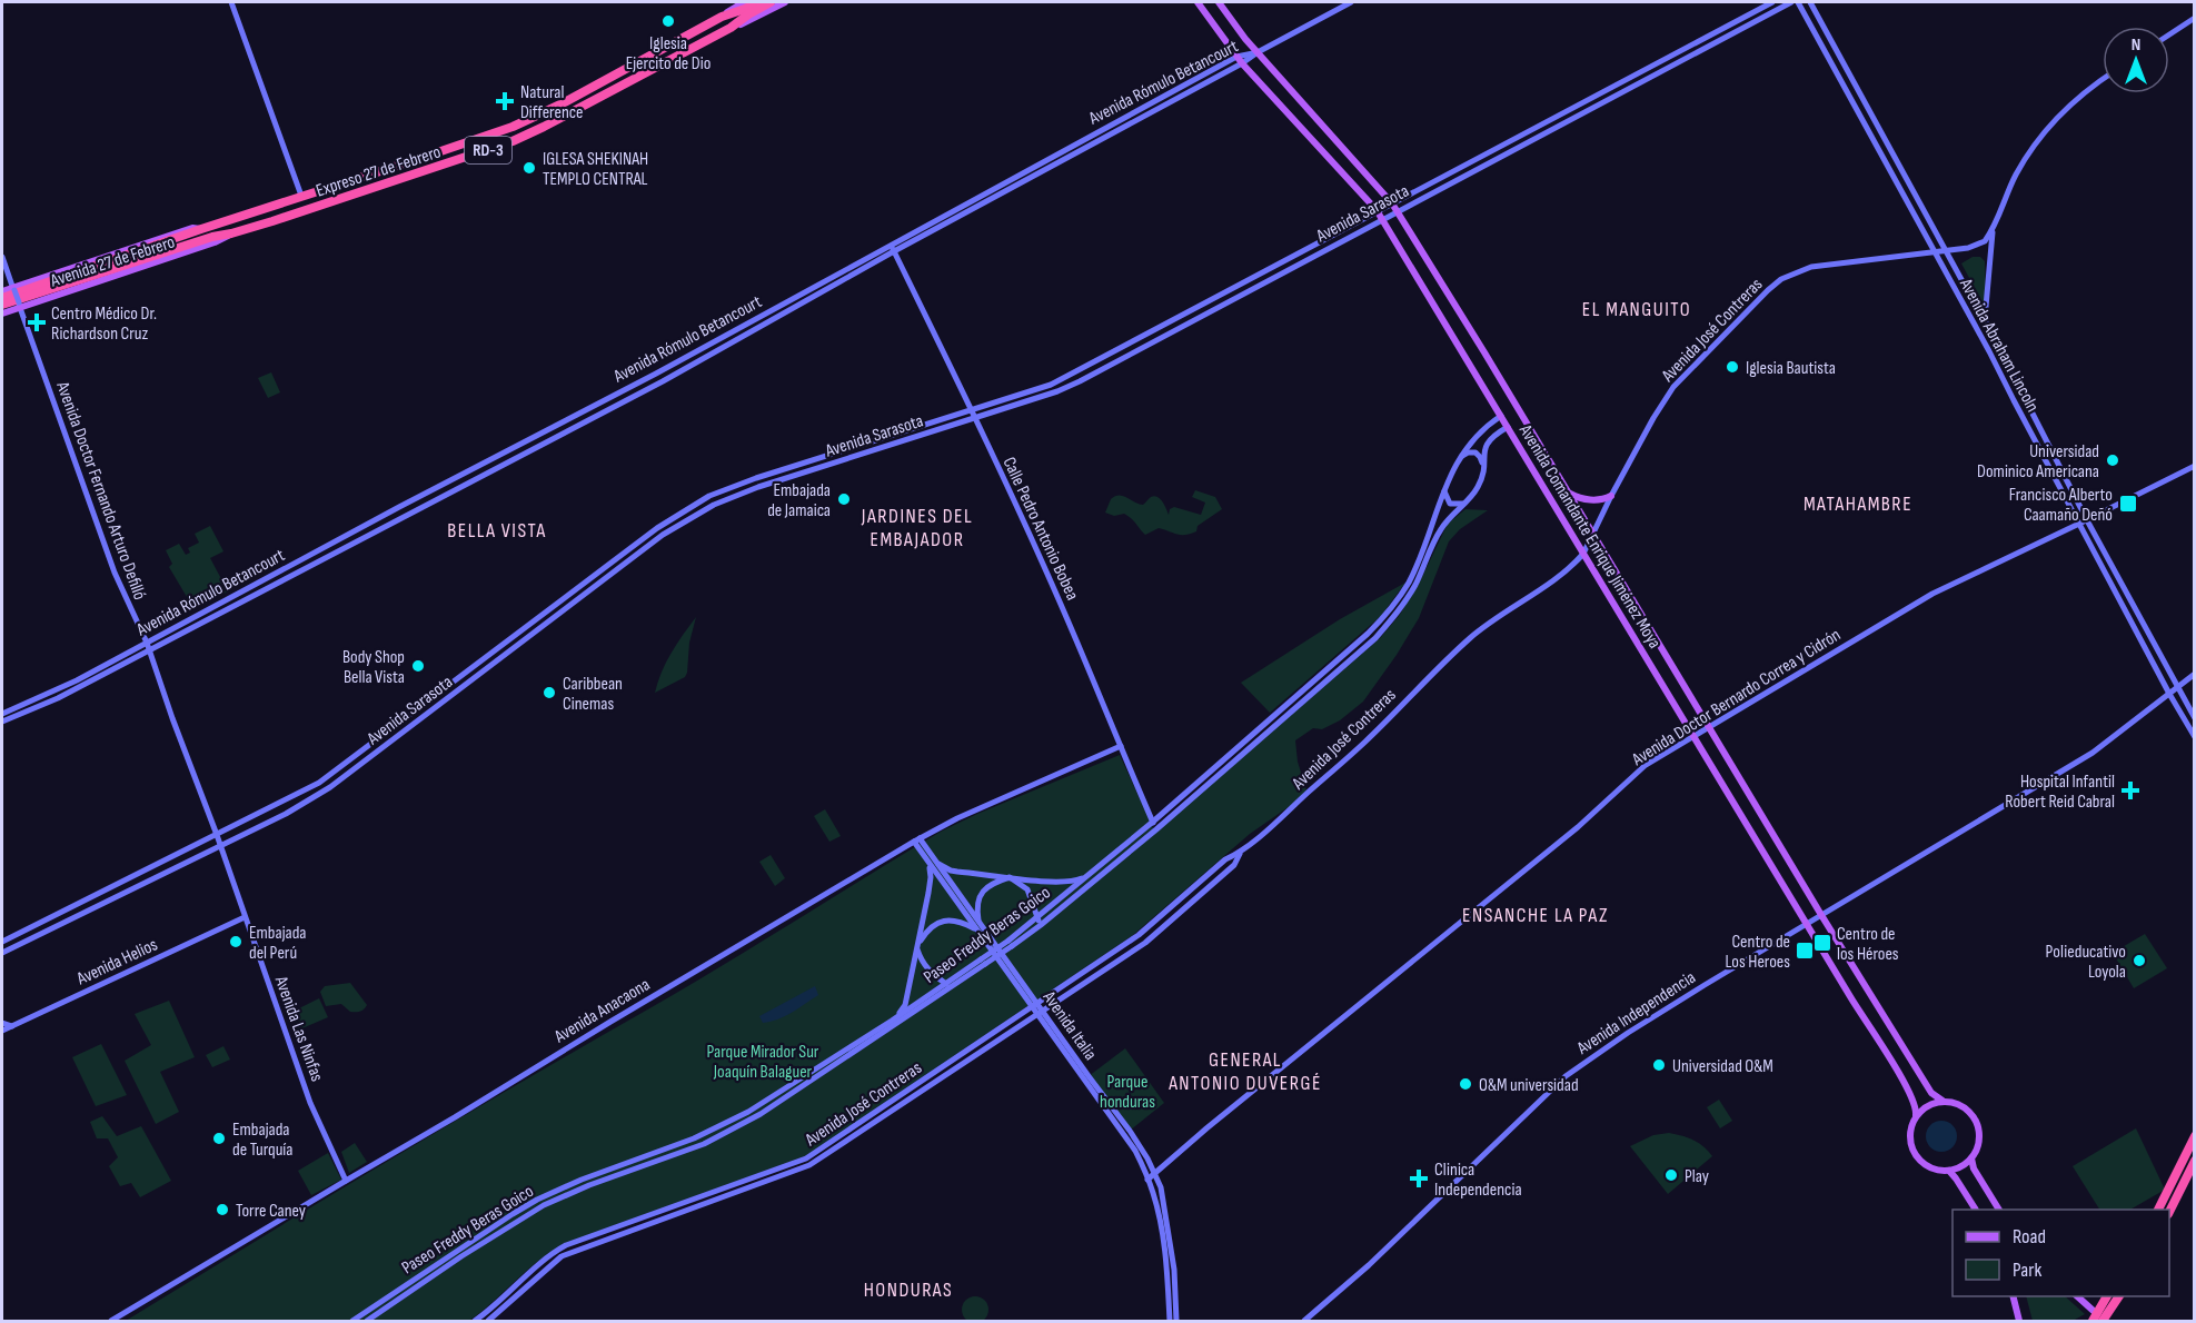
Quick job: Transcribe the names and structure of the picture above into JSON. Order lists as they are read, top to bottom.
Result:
{
  "streets": {
    "highway": ["RD-3", "Expreso 27 de Febrero"],
    "main road": [
      "Avenida Rómulo Betancourt",
      "Avenida Sarasota",
      "Avenida 27 de Febrero",
      "Avenida José Contreras",
      "Avenida Abraham Lincoln",
      "Avenida Doctor Fernando Arturo Defilló",
      "Calle Pedro Antonio Bobea",
      "Avenida Comandante Enrique Jiménez Moya",
      "Avenida Doctor Bernardo Correa y Cidrón",
      "Paseo Freddy Beras Goico",
      "Avenida Helios",
      "Avenida Anacaona",
      "Avenida Independencia",
      "Avenida Italia",
      "Avenida Las Ninfas"
    ]
  },
  "crossings": [
    ["Avenida Rómulo Betancourt", "Avenida Doctor Fernando Arturo Defilló"],
    ["Avenida Rómulo Betancourt", "Calle Pedro Antonio Bobea"],
    ["Avenida Rómulo Betancourt", "Avenida Comandante Enrique Jiménez Moya"],
    ["RD-3", "Expreso 27 de Febrero"],
    ["Expreso 27 de Febrero", "Avenida 27 de Febrero"],
    ["Avenida Sarasota", "Avenida Doctor Fernando Arturo Defilló"],
    ["Avenida Sarasota", "Calle Pedro Antonio Bobea"],
    ["Avenida Sarasota", "Avenida Comandante Enrique Jiménez Moya"],
    ["Avenida Sarasota", "Avenida Las Ninfas"],
    ["Avenida 27 de Febrero", "Avenida Doctor Fernando Arturo Defilló"],
    ["Avenida José Contreras", "Avenida Abraham Lincoln"],
    ["Avenida José Contreras", "Avenida Comandante Enrique Jiménez Moya"],
    ["Avenida José Contreras", "Avenida Italia"],
    ["Avenida Abraham Lincoln", "Avenida Doctor Bernardo Correa y Cidrón"],
    ["Avenida Abraham Lincoln", "Avenida Independencia"],
    ["Avenida Doctor Fernando Arturo Defilló", "Avenida Las Ninfas"],
    ["Calle Pedro Antonio Bobea", "Paseo Freddy Beras Goico"],
    ["Calle Pedro Antonio Bobea", "Avenida Anacaona"],
    ["Avenida Comandante Enrique Jiménez Moya", "Avenida Doctor Bernardo Correa y Cidrón"],
    ["Avenida Comandante Enrique Jiménez Moya", "Paseo Freddy Beras Goico"],
    ["Avenida Comandante Enrique Jiménez Moya", "Avenida Independencia"],
    ["Avenida Doctor Bernardo Correa y Cidrón", "Avenida Italia"],
    ["Avenida Helios", "Avenida Las Ninfas"],
    ["Avenida Anacaona", "Avenida Italia"],
    ["Avenida Anacaona", "Avenida Las Ninfas"]
  ],
  "districts": [
    "EL MANGUITO",
    "MATAHAMBRE",
    "JARDINES DEL EMBAJADOR",
    "BELLA VISTA",
    "ENSANCHE LA PAZ",
    "GENERAL ANTONIO DUVERGÉ",
    "HONDURAS"
  ],
  "parks": ["Parque Mirador Sur Joaquín Balaguer", "Parque honduras"],
  "places": {
    "other": [
      "Iglesia Ejercito de Dio",
      "IGLESA SHEKINAH TEMPLO CENTRAL",
      "Iglesia Bautista",
      "Universidad Dominico Americana",
      "Embajada de Jamaica",
      "Body Shop Bella Vista",
      "Caribbean Cinemas",
      "Embajada del Perú",
      "Polieducativo Loyola",
      "Universidad O&M",
      "O&M universidad",
      "Embajada de Turquía",
      "Play",
      "Torre Caney"
    ],
    "health": [
      "Natural Difference",
      "Centro Médico Dr. Richardson Cruz",
      "Hospital Infantil Robert Reid Cabral",
      "Clinica Independencia"
    ],
    "transit": ["Francisco Alberto Caamaño Deñó", "Centro de los Héroes", "Centro de Los Heroes"]
  },
  "legend": ["Road", "Park"],
  "north": "top"
}
